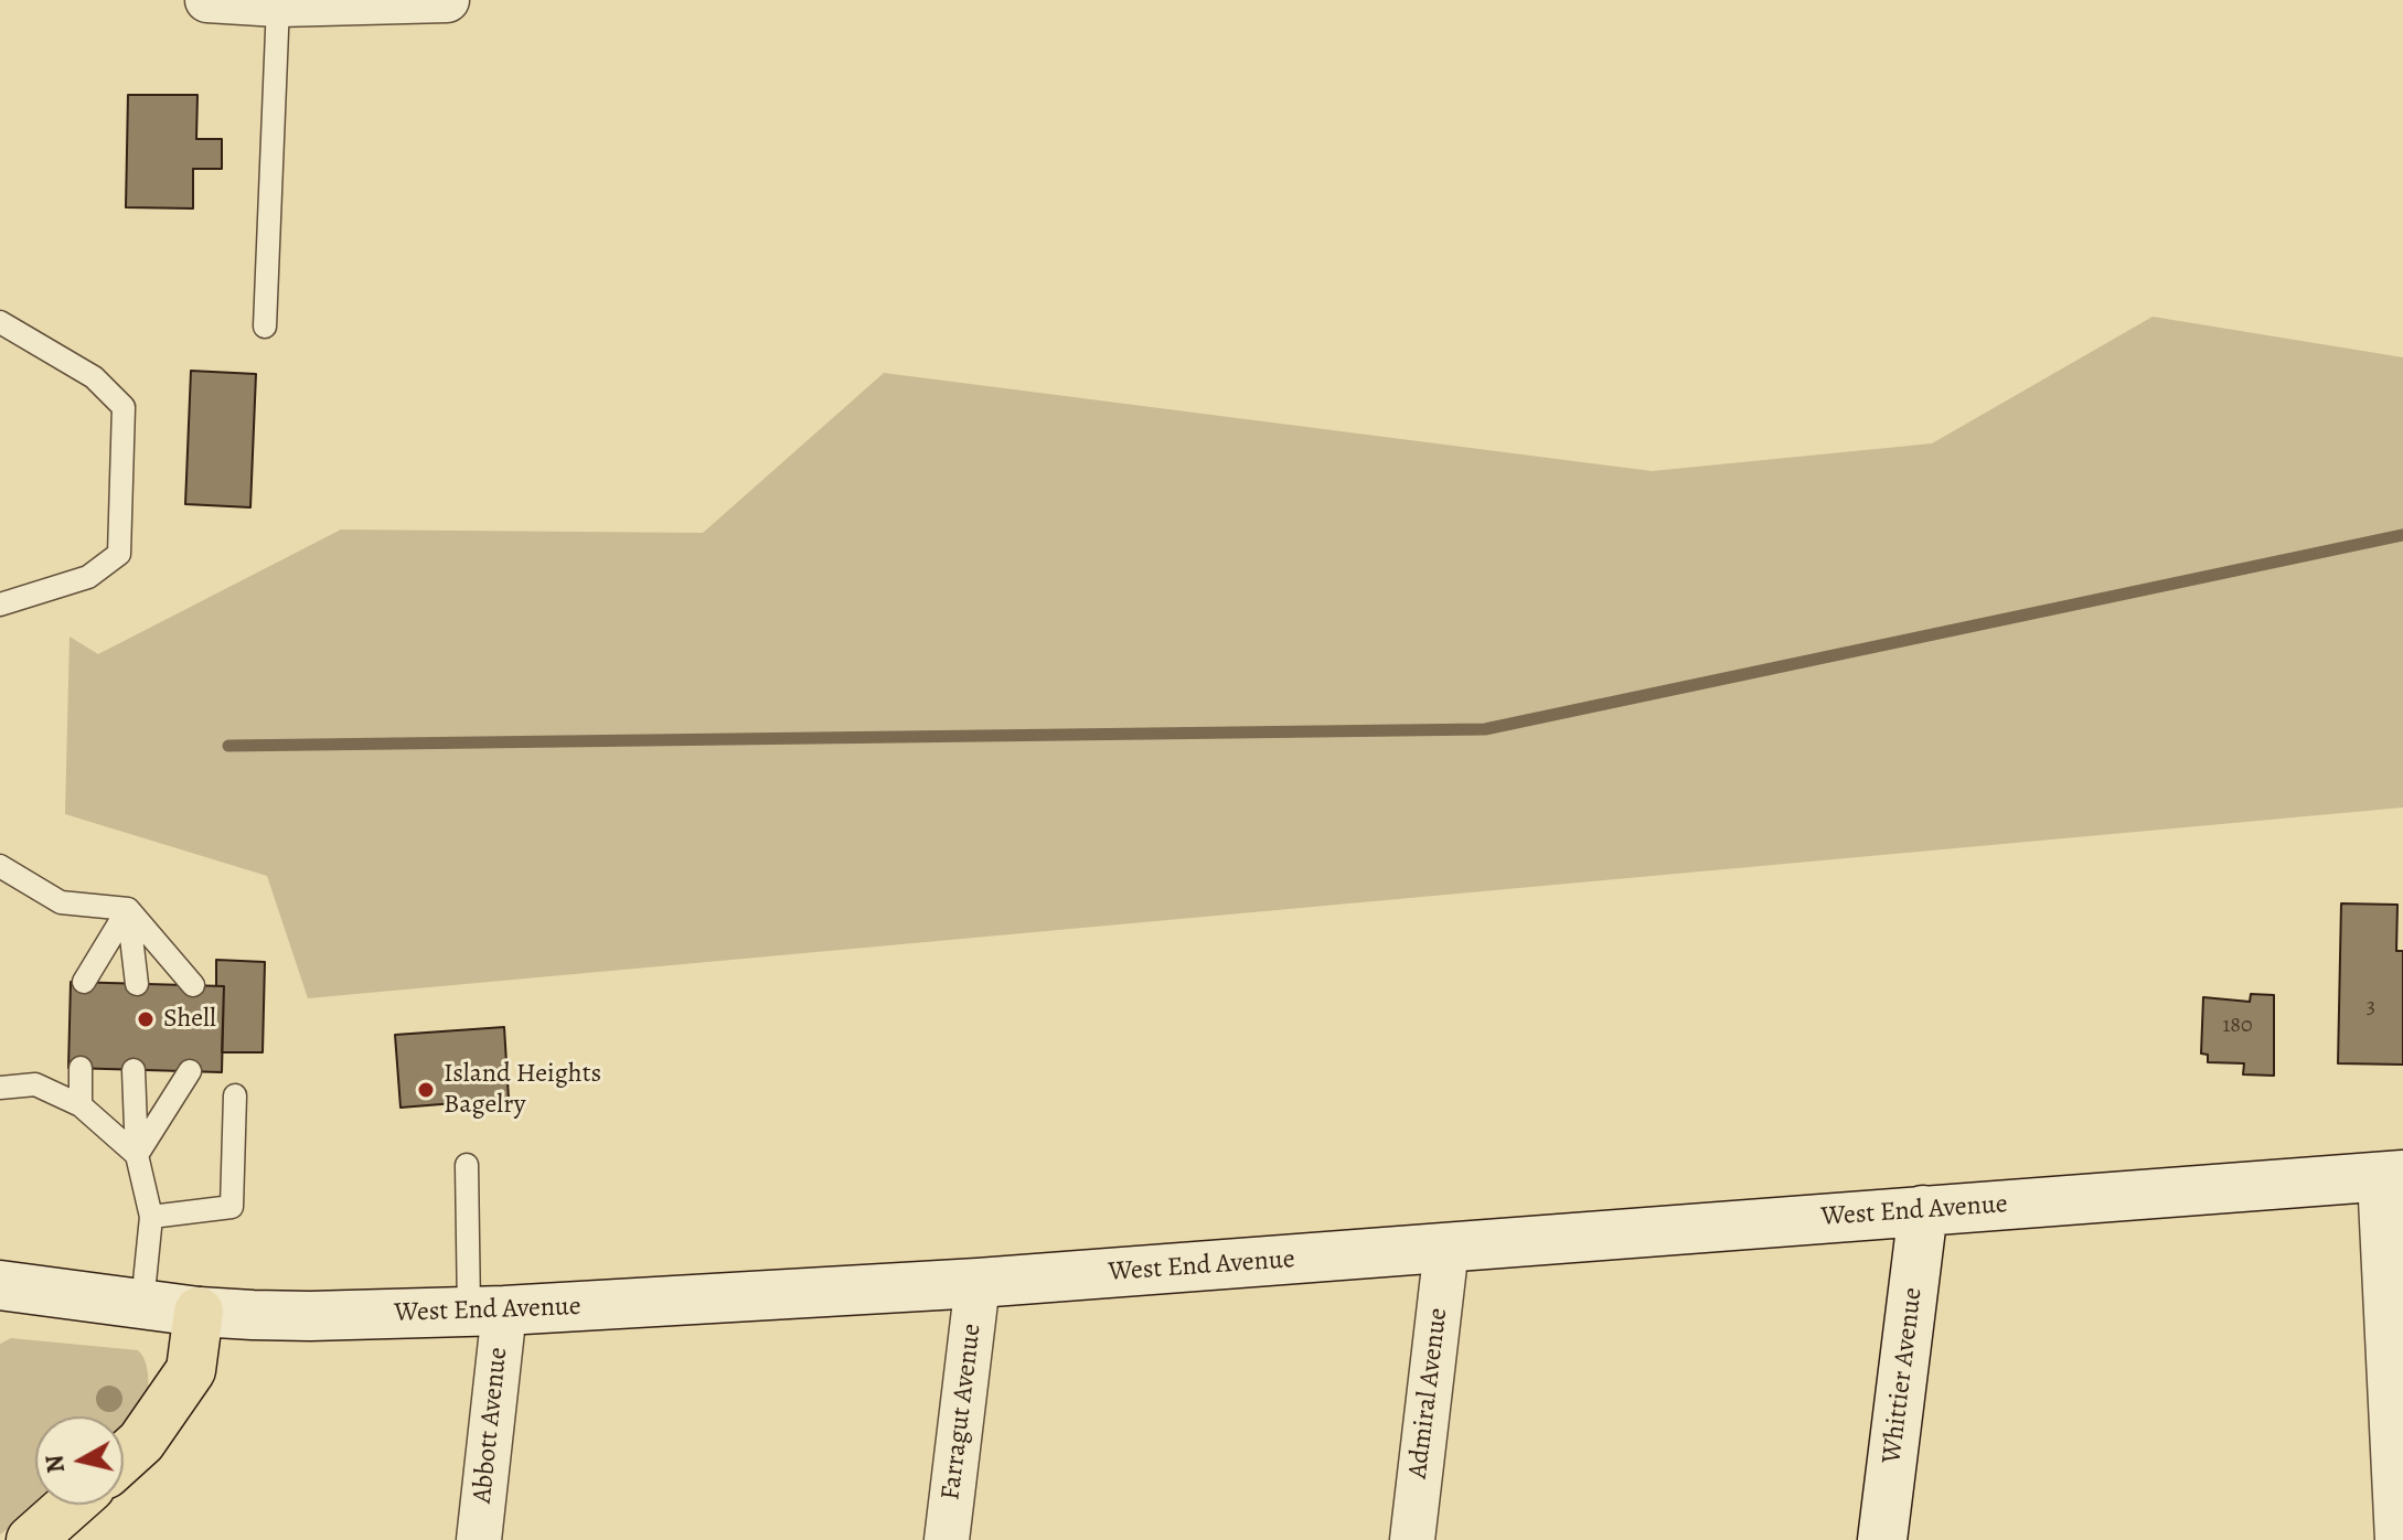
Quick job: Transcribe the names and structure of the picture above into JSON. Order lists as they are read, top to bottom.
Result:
{
  "streets": {
    "street": [
      "West End Avenue",
      "Whittier Avenue",
      "Admiral Avenue",
      "Farragut Avenue",
      "Abbott Avenue"
    ]
  },
  "crossings": [
    ["West End Avenue", "Whittier Avenue"],
    ["West End Avenue", "Admiral Avenue"],
    ["West End Avenue", "Farragut Avenue"],
    ["West End Avenue", "Abbott Avenue"]
  ],
  "places": ["Shell", "Island Heights Bagelry"],
  "house_numbers": ["3", "180"],
  "north": "left"
}
